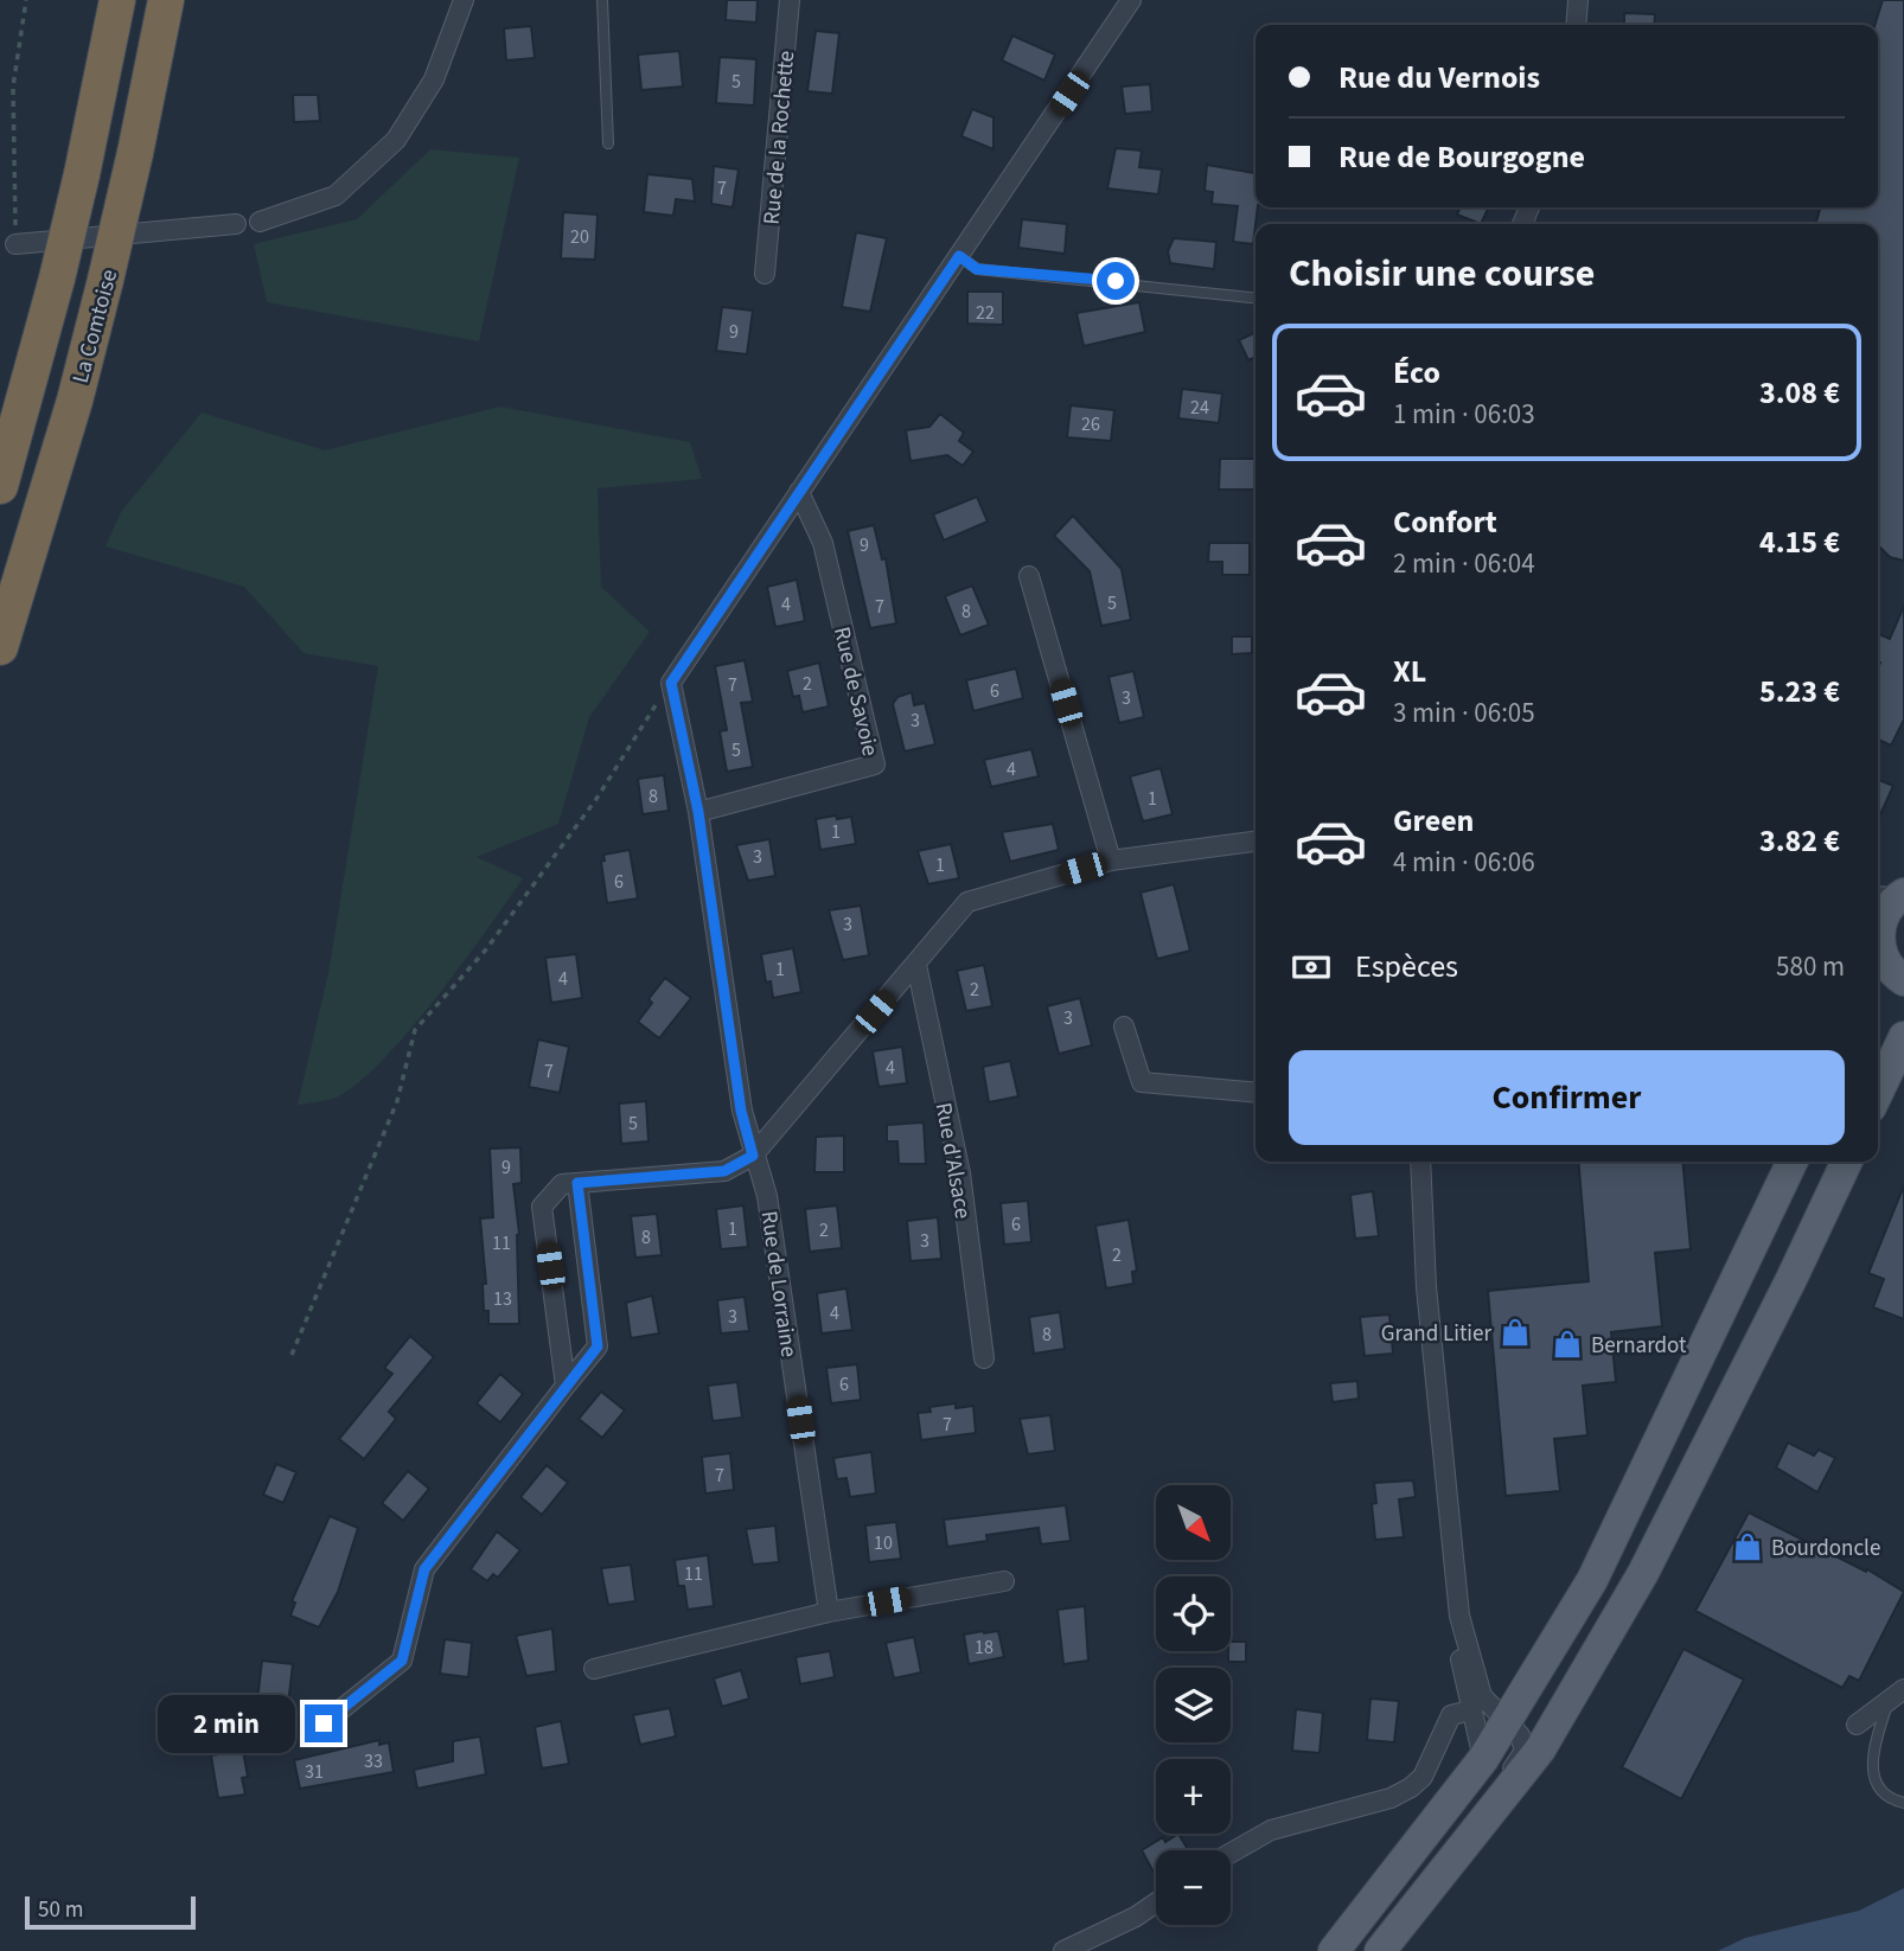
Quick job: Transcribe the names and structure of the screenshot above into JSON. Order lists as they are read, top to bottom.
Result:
{
  "streets": {
    "highway": ["La Comtoise"],
    "street": [
      "Rue de la Rochette",
      "Rue de Savoie",
      "Rue d'Alsace",
      "Rue de Lorraine"
    ]
  },
  "crossings": [
    ["Rue de Savoie", "Rue de Lorraine"]
  ],
  "places": {
    "shop": ["Grand Litier", "Bernardot", "Bourdoncle"]
  },
  "house_numbers": [
    "5",
    "7",
    "20",
    "22",
    "9",
    "24",
    "26",
    "9",
    "5",
    "4",
    "7",
    "8",
    "2",
    "7",
    "6",
    "3",
    "3",
    "5",
    "4",
    "8",
    "1",
    "1",
    "3",
    "1",
    "6",
    "3",
    "1",
    "4",
    "2",
    "3",
    "4",
    "7",
    "5",
    "9",
    "6",
    "1",
    "2",
    "8",
    "3",
    "11",
    "2",
    "13",
    "4",
    "3",
    "8",
    "6",
    "7",
    "7",
    "10",
    "11",
    "18",
    "33",
    "31"
  ],
  "scale_bar": "50 m",
  "north": "bottom right",
  "page": {
    "banner": ["Rue du Vernois", "Rue de Bourgogne"],
    "heading": "Choisir une course",
    "list": [
      {
        "name": "Éco",
        "note": "1 min · 06:03",
        "value": "3.08 €"
      },
      {
        "name": "Confort",
        "note": "2 min · 06:04",
        "value": "4.15 €"
      },
      {
        "name": "XL",
        "note": "3 min · 06:05",
        "value": "5.23 €"
      },
      {
        "name": "Green",
        "note": "4 min · 06:06",
        "value": "3.82 €"
      }
    ],
    "pay": ["Espèces", "580 m"],
    "buttons": "Confirmer",
    "map_buttons": ["+", "−"],
    "bubble": "2 min",
    "scale": "50 m"
  }
}
